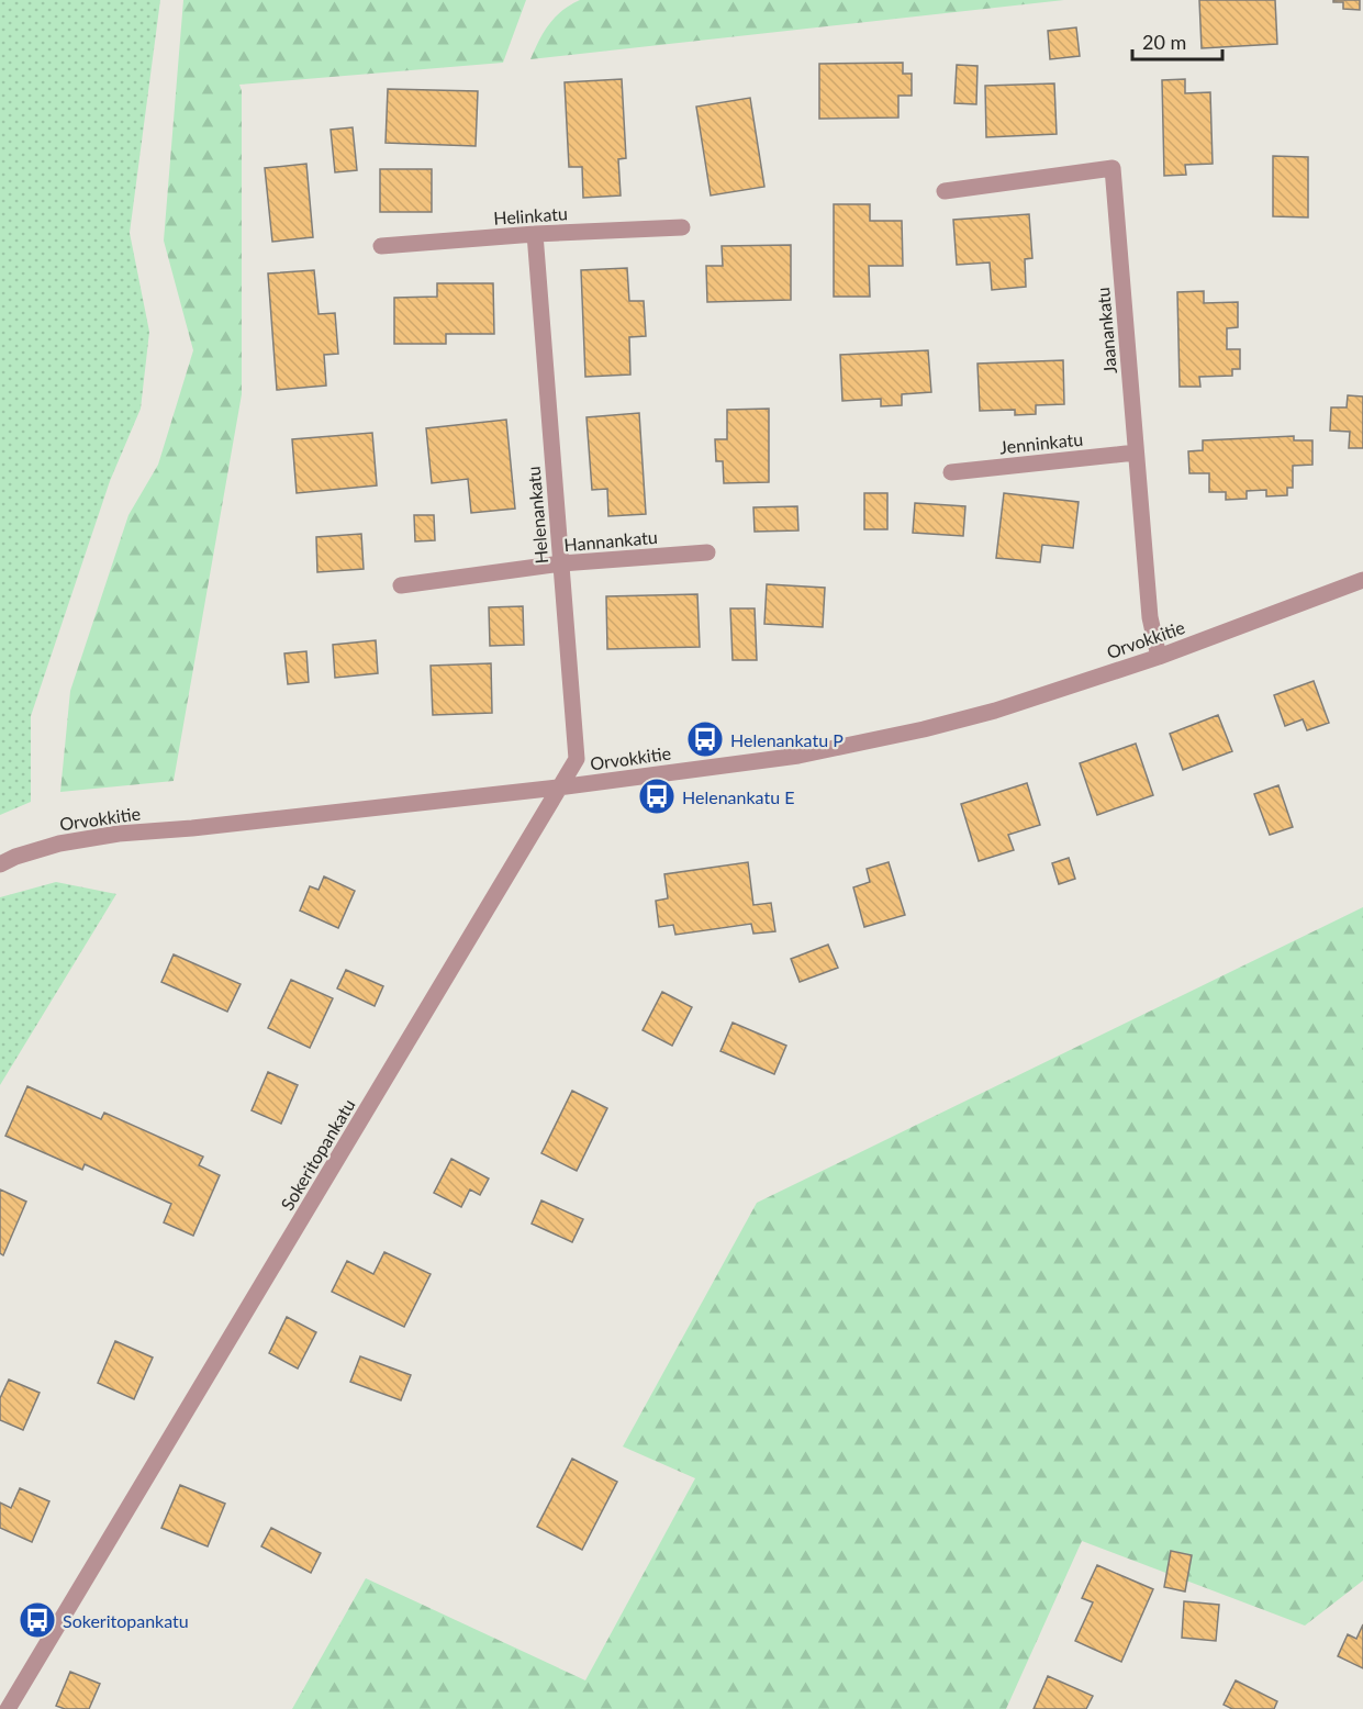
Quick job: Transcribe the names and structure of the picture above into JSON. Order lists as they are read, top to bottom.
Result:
{
  "streets": {
    "street": [
      "Helinkatu",
      "Jaanankatu",
      "Jenninkatu",
      "Helenankatu",
      "Hannankatu",
      "Orvokkitie",
      "Sokeritopankatu"
    ]
  },
  "crossings": [
    ["Helinkatu", "Helenankatu"],
    ["Jaanankatu", "Jenninkatu"],
    ["Jaanankatu", "Orvokkitie"],
    ["Helenankatu", "Hannankatu"],
    ["Helenankatu", "Orvokkitie"],
    ["Helenankatu", "Sokeritopankatu"],
    ["Orvokkitie", "Sokeritopankatu"]
  ],
  "places": {
    "bus stop": ["Helenankatu P", "Helenankatu E", "Sokeritopankatu"]
  },
  "scale_bar": "20 m"
}
